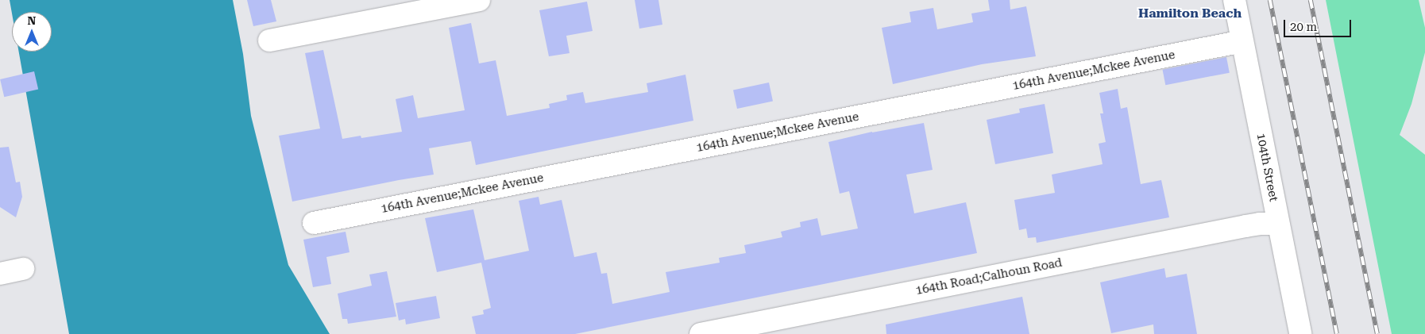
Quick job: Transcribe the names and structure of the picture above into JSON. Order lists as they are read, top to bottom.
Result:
{
  "streets": {
    "street": ["164th Avenue;Mckee Avenue", "104th Street", "164th Road;Calhoun Road"]
  },
  "crossings": [
    ["164th Avenue;Mckee Avenue", "104th Street"],
    ["104th Street", "164th Road;Calhoun Road"]
  ],
  "districts": ["Hamilton Beach"],
  "scale_bar": "20 m",
  "north": "top"
}
